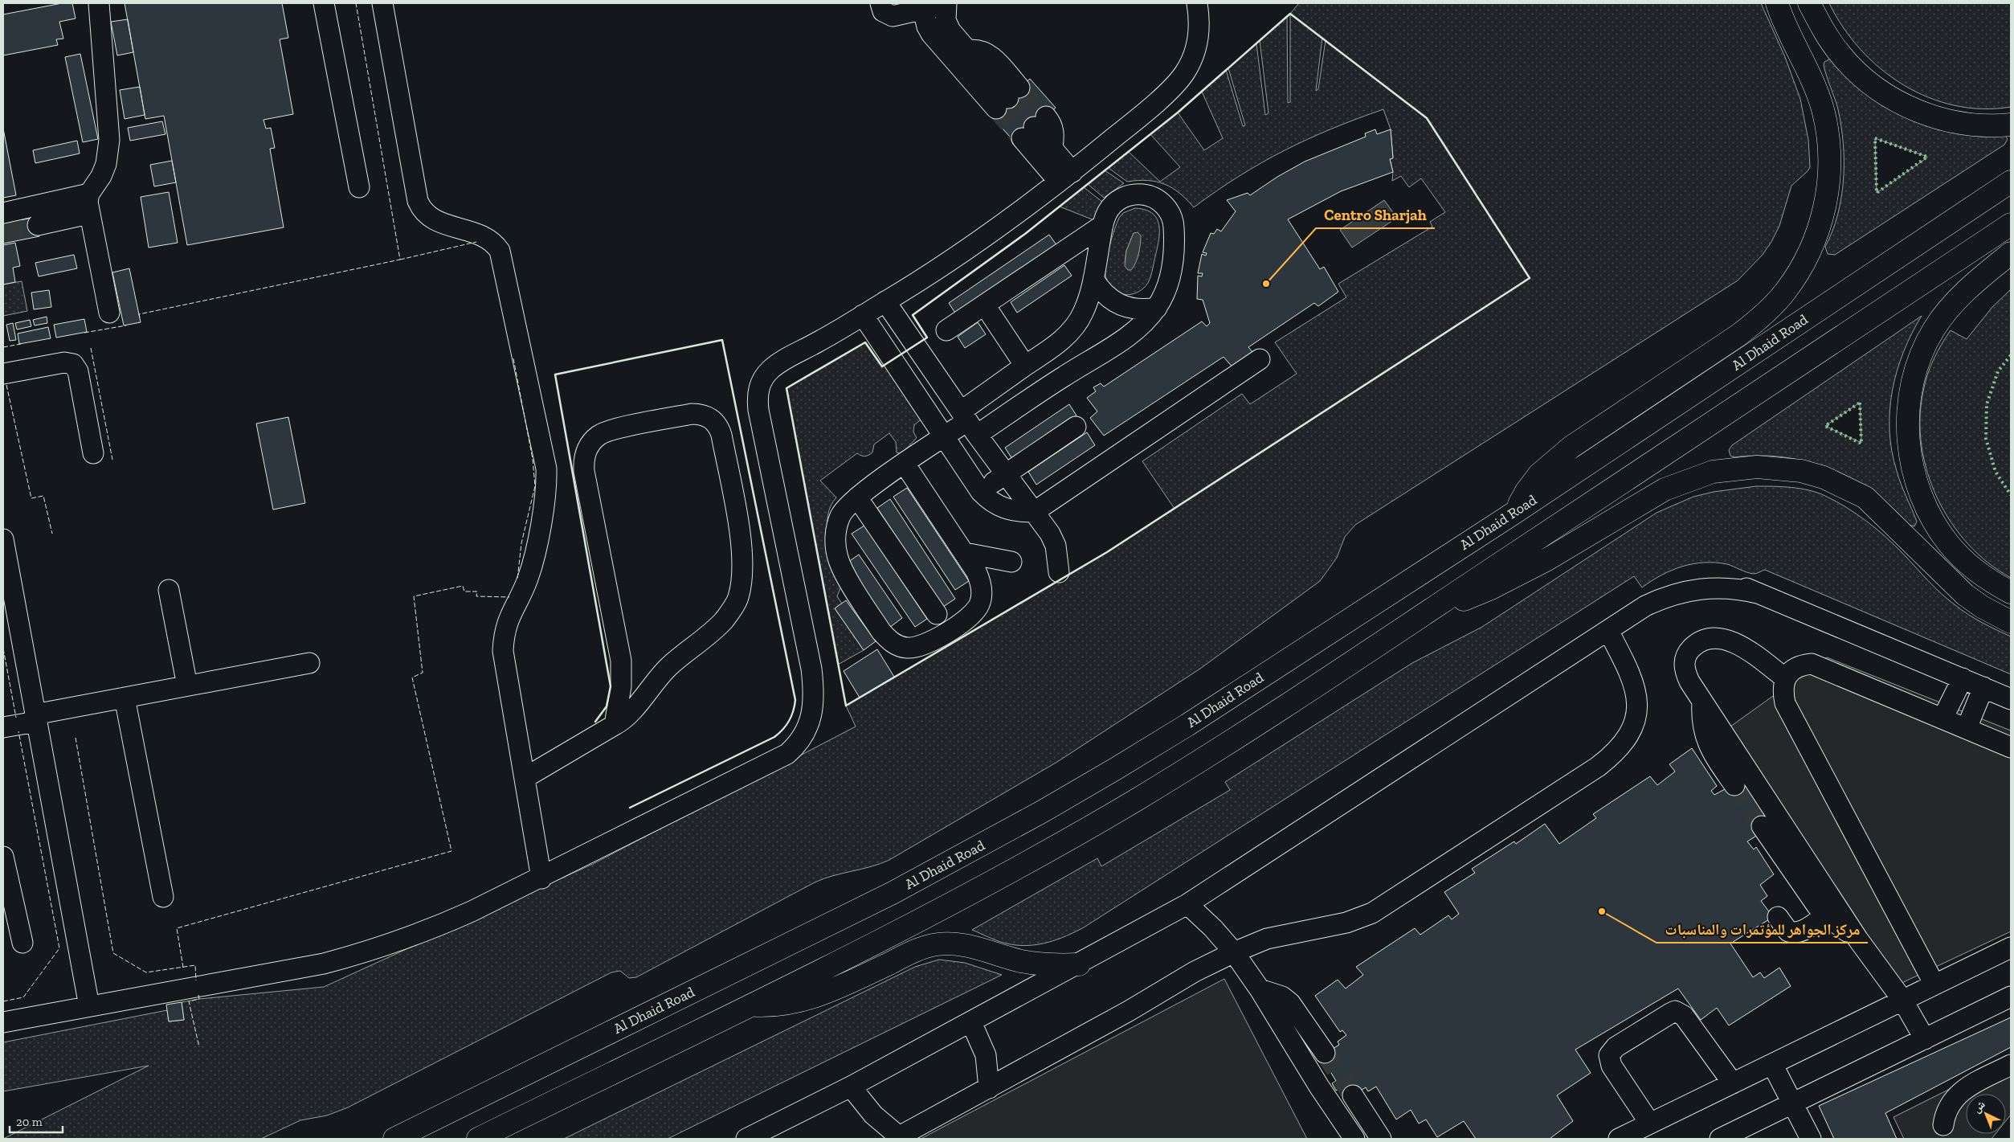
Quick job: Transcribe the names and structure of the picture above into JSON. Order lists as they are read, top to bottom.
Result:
{
  "streets": {
    "highway": ["Al Dhaid Road"]
  },
  "places": ["Centro Sharjah", "مركز الجواهر للمؤتمرات والمناسبات"],
  "scale_bar": "20 m",
  "north": "top left"
}
